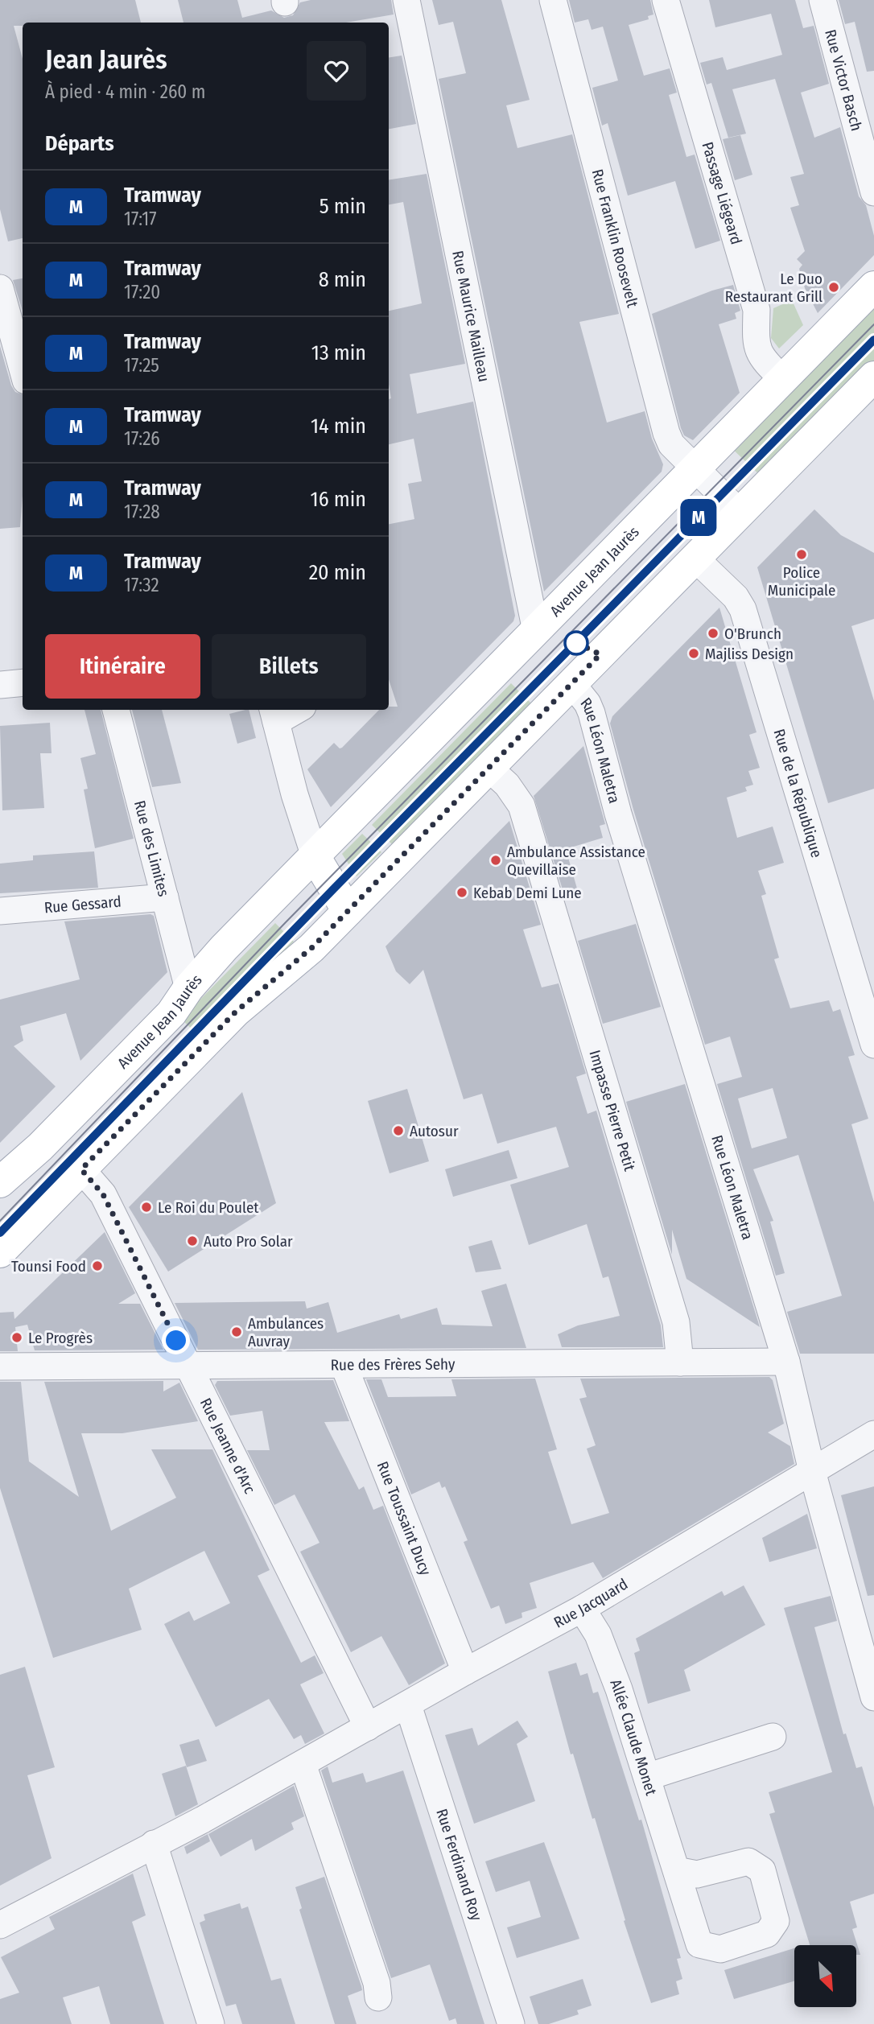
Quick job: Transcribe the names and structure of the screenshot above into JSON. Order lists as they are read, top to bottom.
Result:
{
  "streets": {
    "main road": ["Avenue Jean Jaurès"],
    "street": [
      "Rue Victor Basch",
      "Passage Liégeard",
      "Rue Franklin Roosevelt",
      "Rue Maurice Mailleau",
      "Rue Léon Maletra",
      "Rue de la République",
      "Rue des Limites",
      "Rue Gessard",
      "Impasse Pierre Petit",
      "Rue des Frères Sehy",
      "Rue Jeanne d'Arc",
      "Rue Toussaint Ducy",
      "Rue Jacquard",
      "Allée Claude Monet",
      "Rue Ferdinand Roy"
    ]
  },
  "crossings": [
    ["Passage Liégeard", "Avenue Jean Jaurès"],
    ["Rue Franklin Roosevelt", "Avenue Jean Jaurès"],
    ["Rue Maurice Mailleau", "Avenue Jean Jaurès"],
    ["Avenue Jean Jaurès", "Rue des Limites"],
    ["Rue Léon Maletra", "Rue des Frères Sehy"],
    ["Rue Léon Maletra", "Rue Jacquard"],
    ["Rue des Limites", "Rue Gessard"],
    ["Impasse Pierre Petit", "Rue des Frères Sehy"],
    ["Rue des Frères Sehy", "Rue Jeanne d'Arc"],
    ["Rue des Frères Sehy", "Rue Toussaint Ducy"],
    ["Rue Jeanne d'Arc", "Rue Jacquard"],
    ["Rue Toussaint Ducy", "Rue Jacquard"],
    ["Rue Jacquard", "Allée Claude Monet"],
    ["Rue Jacquard", "Rue Ferdinand Roy"]
  ],
  "places": [
    "Le Duo Restaurant Grill",
    "Police Municipale",
    "O'Brunch",
    "Majliss Design",
    "Ambulance Assistance Quevillaise",
    "Kebab Demi Lune",
    "Autosur",
    "Le Roi du Poulet",
    "Auto Pro Solar",
    "Tounsi Food",
    "Ambulances Auvray",
    "Le Progrès"
  ],
  "lines": ["tram line M"],
  "north": "bottom right",
  "page": {
    "on_map": "M",
    "heading": [
      ["Jean Jaurès", "À pied · 4 min · 260 m"],
      "Départs"
    ],
    "list": [
      {
        "mark": "M",
        "name": "Tramway",
        "note": "17:17",
        "value": "5 min"
      },
      {
        "mark": "M",
        "name": "Tramway",
        "note": "17:20",
        "value": "8 min"
      },
      {
        "mark": "M",
        "name": "Tramway",
        "note": "17:25",
        "value": "13 min"
      },
      {
        "mark": "M",
        "name": "Tramway",
        "note": "17:26",
        "value": "14 min"
      },
      {
        "mark": "M",
        "name": "Tramway",
        "note": "17:28",
        "value": "16 min"
      },
      {
        "mark": "M",
        "name": "Tramway",
        "note": "17:32",
        "value": "20 min"
      }
    ],
    "buttons": ["Itinéraire", "Billets"]
  }
}
